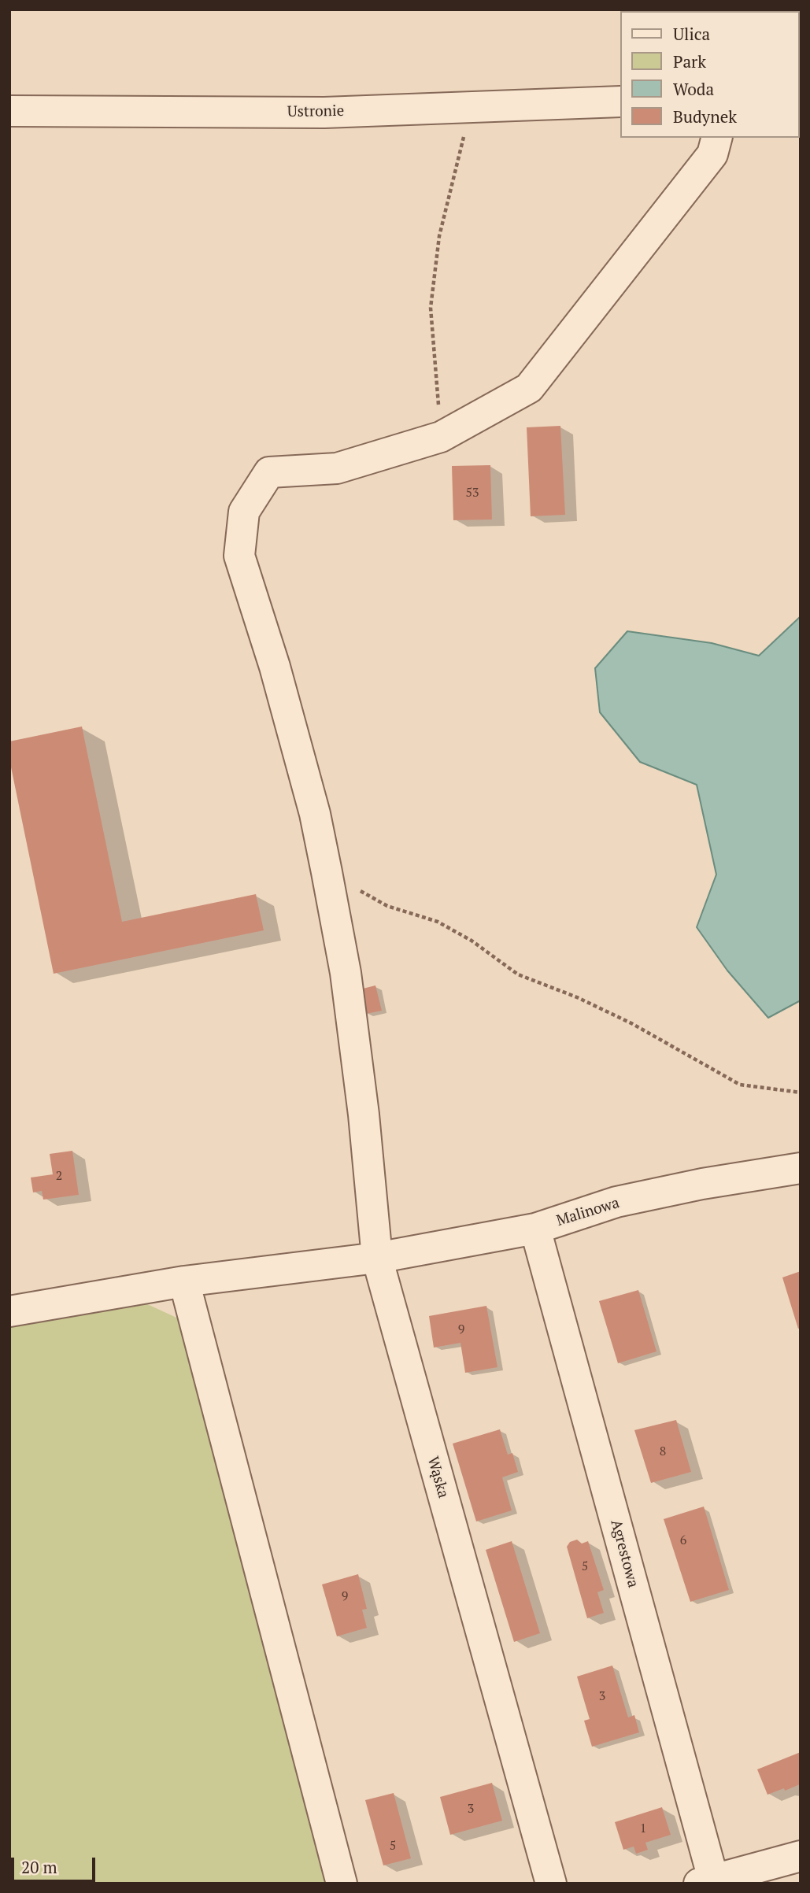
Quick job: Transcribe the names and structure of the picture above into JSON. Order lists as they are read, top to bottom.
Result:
{
  "streets": {
    "street": [
      "Ustronie",
      "Malinowa",
      "Wąska",
      "Agrestowa"
    ]
  },
  "crossings": [
    ["Malinowa", "Wąska"],
    ["Malinowa", "Agrestowa"]
  ],
  "house_numbers": [
    "53",
    "2",
    "9",
    "8",
    "6",
    "5",
    "9",
    "3",
    "3",
    "1",
    "5"
  ],
  "legend": [
    "Ulica",
    "Park",
    "Woda",
    "Budynek"
  ],
  "scale_bar": "20 m"
}
